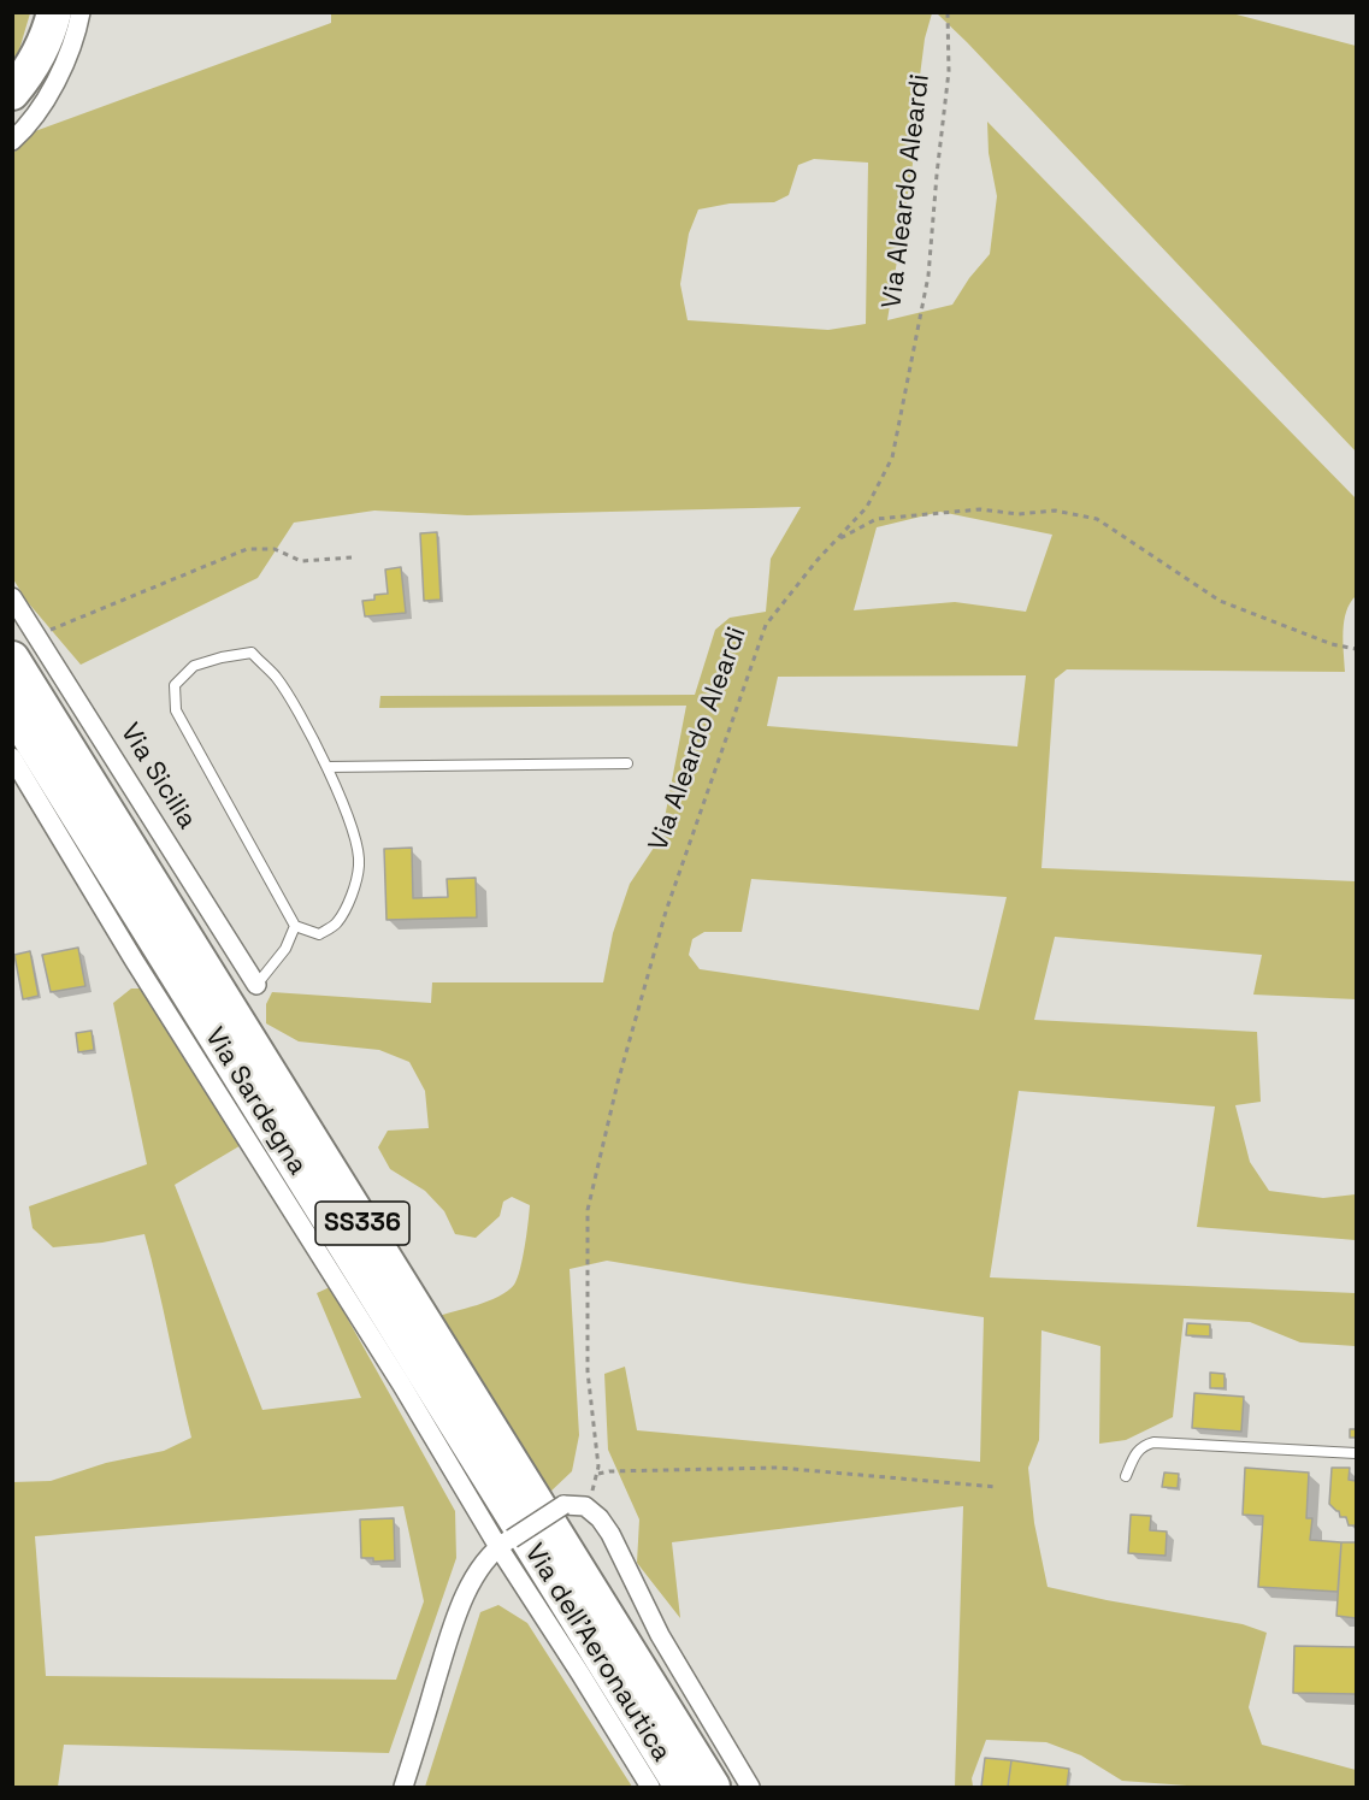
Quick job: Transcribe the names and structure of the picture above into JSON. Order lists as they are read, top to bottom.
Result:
{
  "streets": {
    "highway": ["SS336"],
    "street": ["Via Sicilia", "Via Sardegna", "Via dell'Aeronautica"],
    "path": ["Via Aleardo Aleardi"]
  },
  "crossings": [
    ["Via Sicilia", "SS336"],
    ["Via Sardegna", "Via dell'Aeronautica"]
  ]
}
